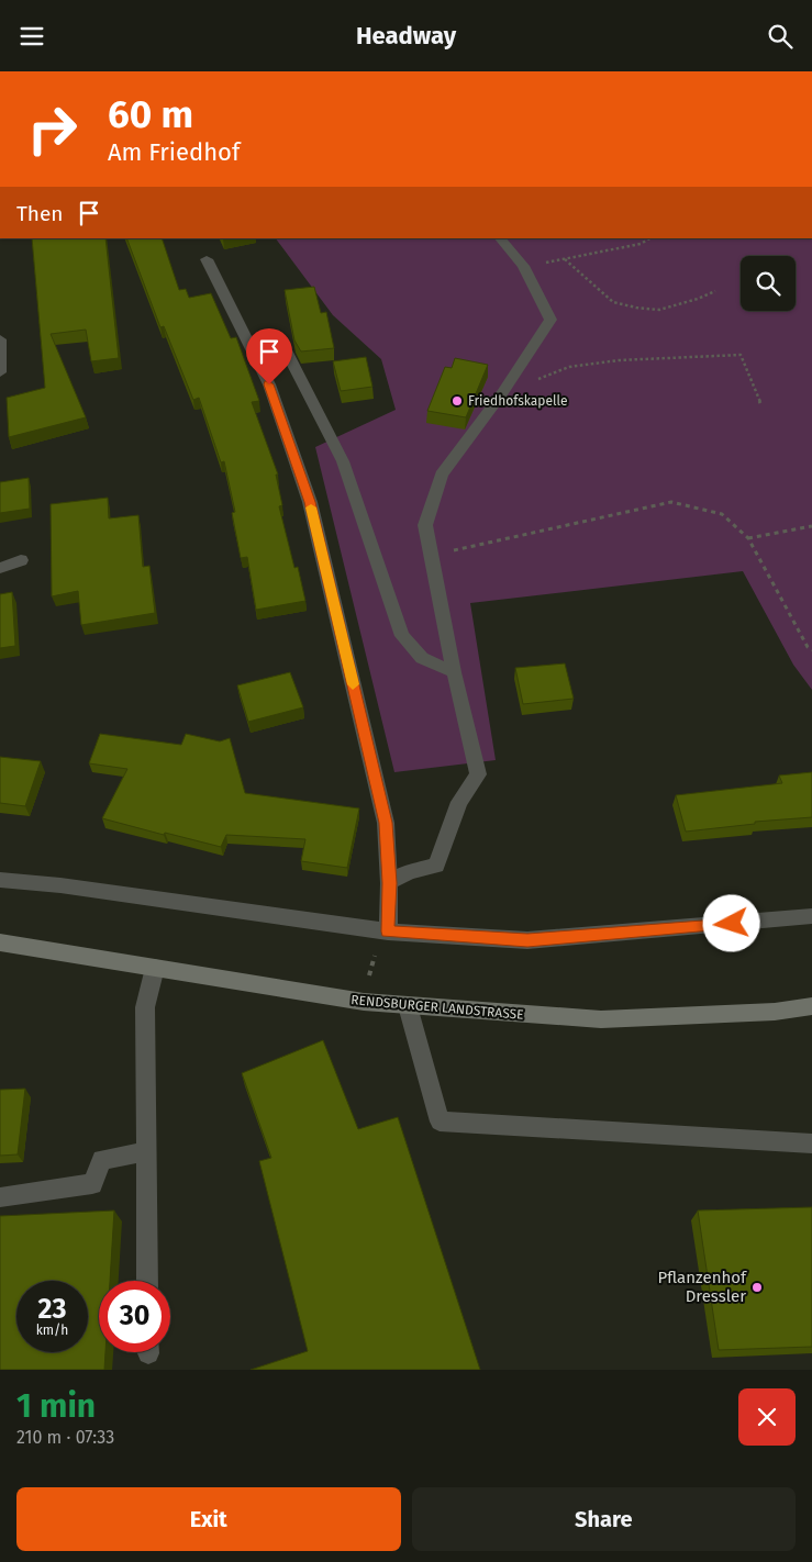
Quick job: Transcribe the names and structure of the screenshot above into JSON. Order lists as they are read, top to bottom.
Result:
{
  "streets": {
    "street": ["RENDSBURGER LANDSTRASSE"]
  },
  "places": ["Friedhofskapelle", "Pflanzenhof Dressler"],
  "page": {
    "header": "Headway",
    "turn": ["60 m", "Am Friedhof"],
    "then": "Then",
    "speed": "23 km/h",
    "limit": "30",
    "heading": ["1 min", "210 m · 07:33"],
    "buttons": ["Exit", "Share"]
  }
}
